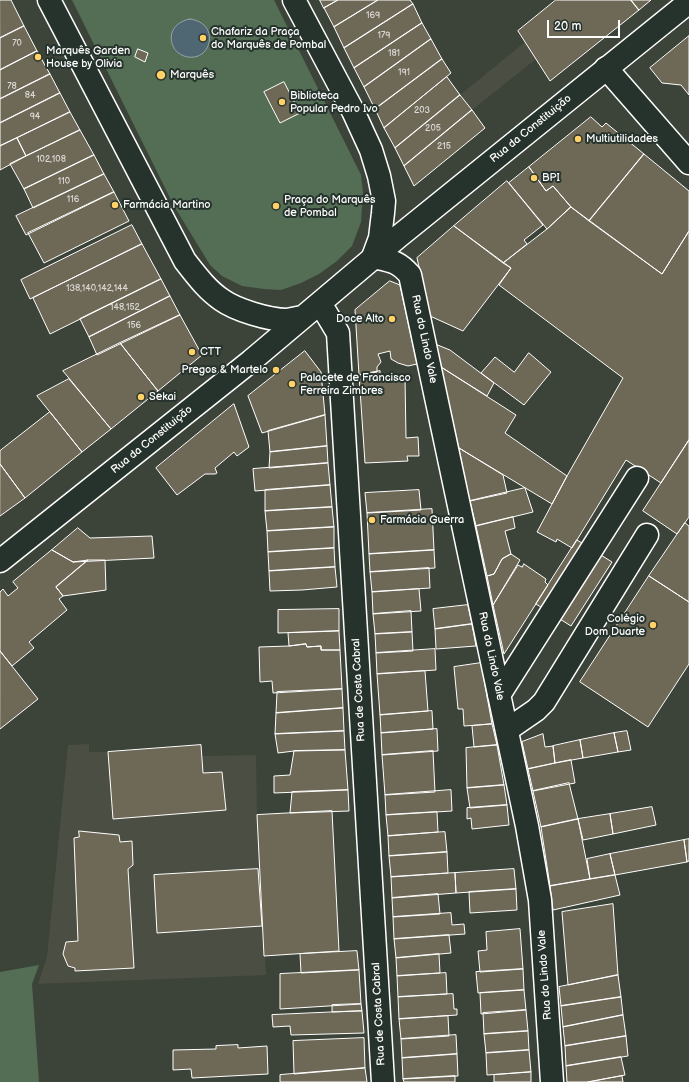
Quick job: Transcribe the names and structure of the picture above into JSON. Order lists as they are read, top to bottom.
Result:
{
  "streets": {
    "main road": ["Rua da Constituição", "Rua do Lindo Vale", "Rua de Costa Cabral"]
  },
  "crossings": [
    ["Rua da Constituição", "Rua do Lindo Vale"]
  ],
  "places": [
    "Chafariz da Praça do Marquês de Pombal",
    "Marquês Garden House by Olivia",
    "Marquês",
    "Biblioteca Popular Pedro Ivo",
    "Multiutilidades",
    "BPI",
    "Farmácia Martino",
    "Praça do Marquês de Pombal",
    "Doce Alto",
    "CTT",
    "Pregos & Martelo",
    "Palacete de Francisco Ferreira Zimbres",
    "Sekai",
    "Farmácia Guerra",
    "Colégio Dom Duarte"
  ],
  "house_numbers": [
    "169",
    "179",
    "70",
    "181",
    "191",
    "78",
    "84",
    "203",
    "94",
    "205",
    "215",
    "102,108",
    "110",
    "116",
    "138,140,142,144",
    "148,152",
    "156"
  ],
  "scale_bar": "20 m"
}
